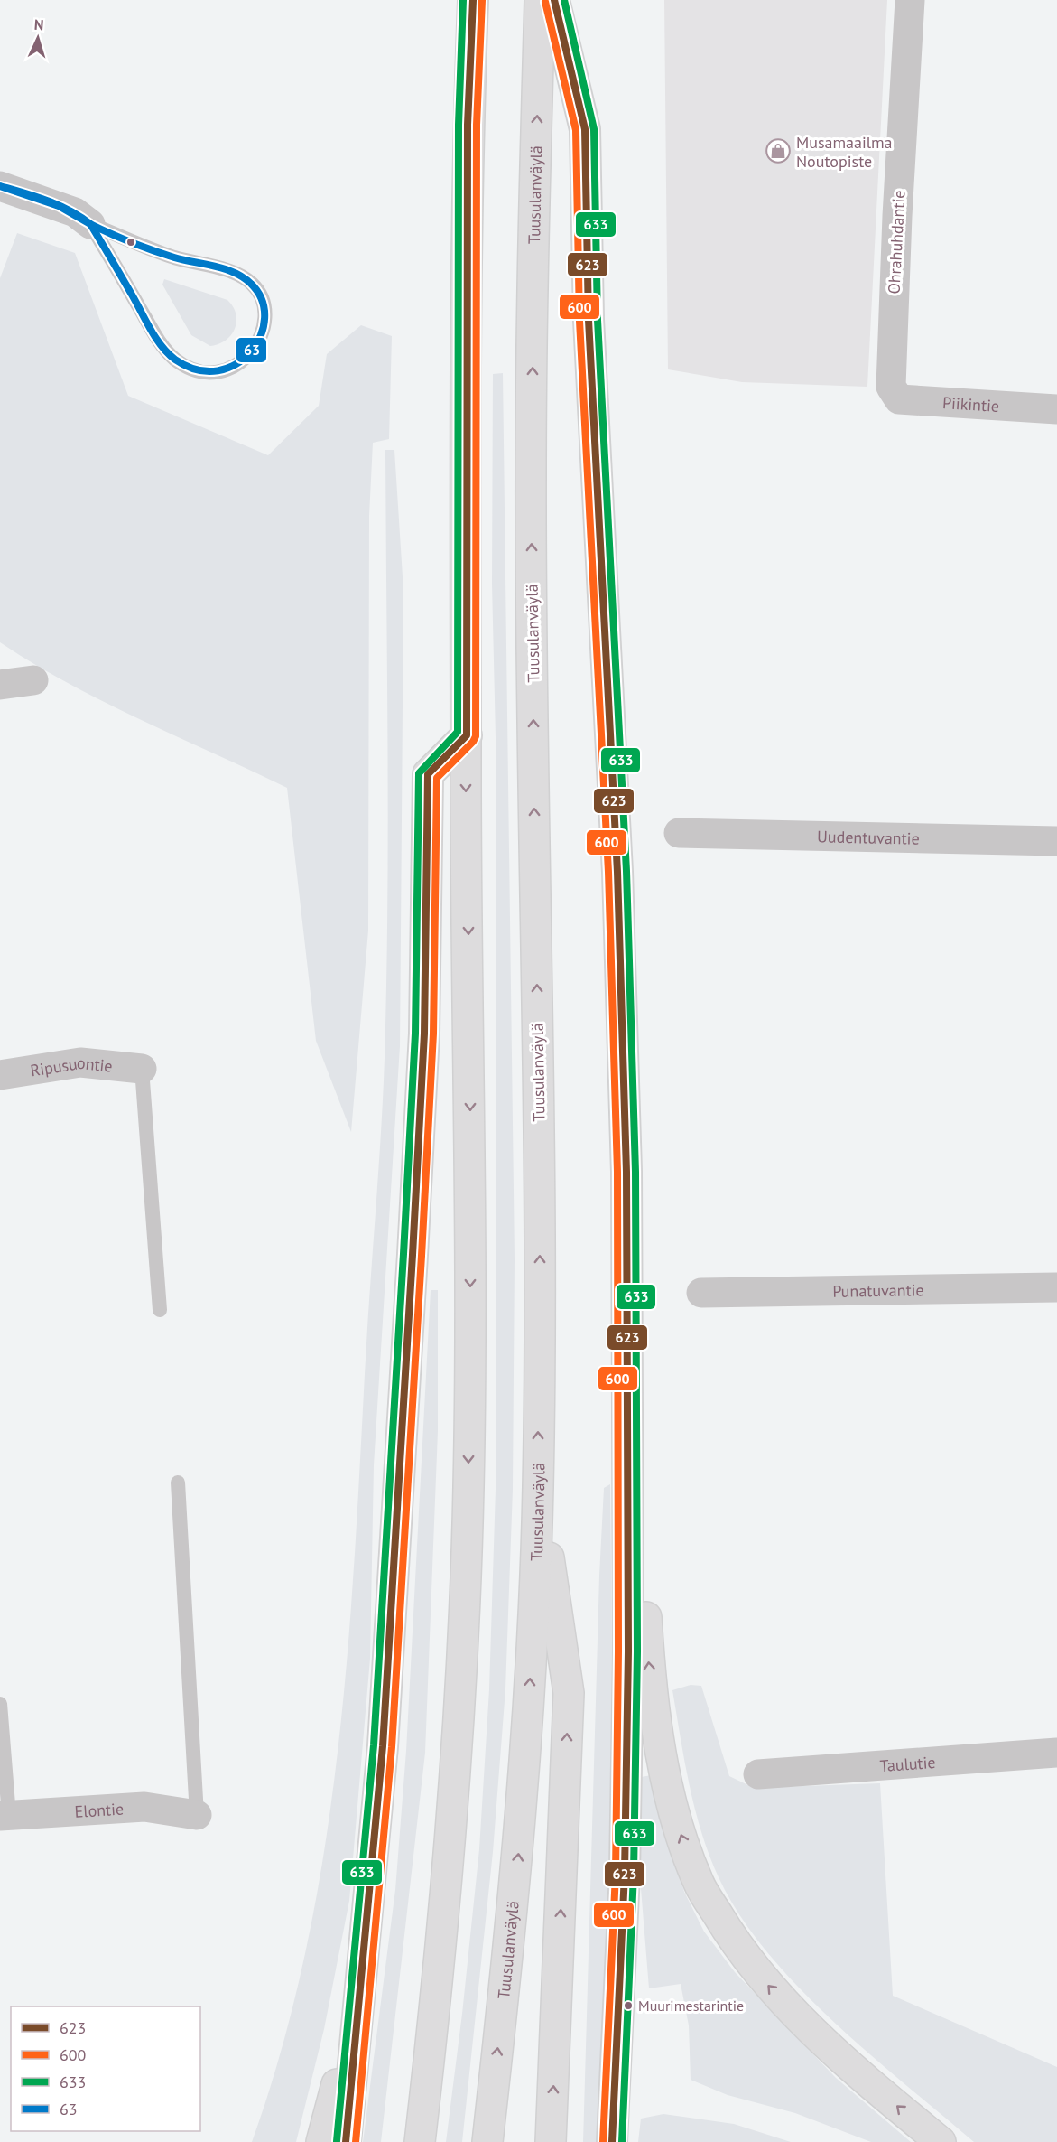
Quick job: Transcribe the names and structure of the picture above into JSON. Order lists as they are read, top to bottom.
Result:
{
  "streets": {
    "highway": ["Tuusulanväylä"],
    "street": [
      "Ohrahuhdantie",
      "Piikintie",
      "Uudentuvantie",
      "Ripusuontie",
      "Punatuvantie",
      "Taulutie",
      "Elontie"
    ]
  },
  "crossings": [
    ["Ohrahuhdantie", "Piikintie"]
  ],
  "places": {
    "shop": ["Musamaailma Noutopiste"],
    "other": ["Muurimestarintie"]
  },
  "lines": [
    "transit line 623",
    "transit line 600",
    "transit line 633",
    "transit line 63"
  ],
  "legend": [
    "623",
    "600",
    "633",
    "63"
  ],
  "north": "top"
}
